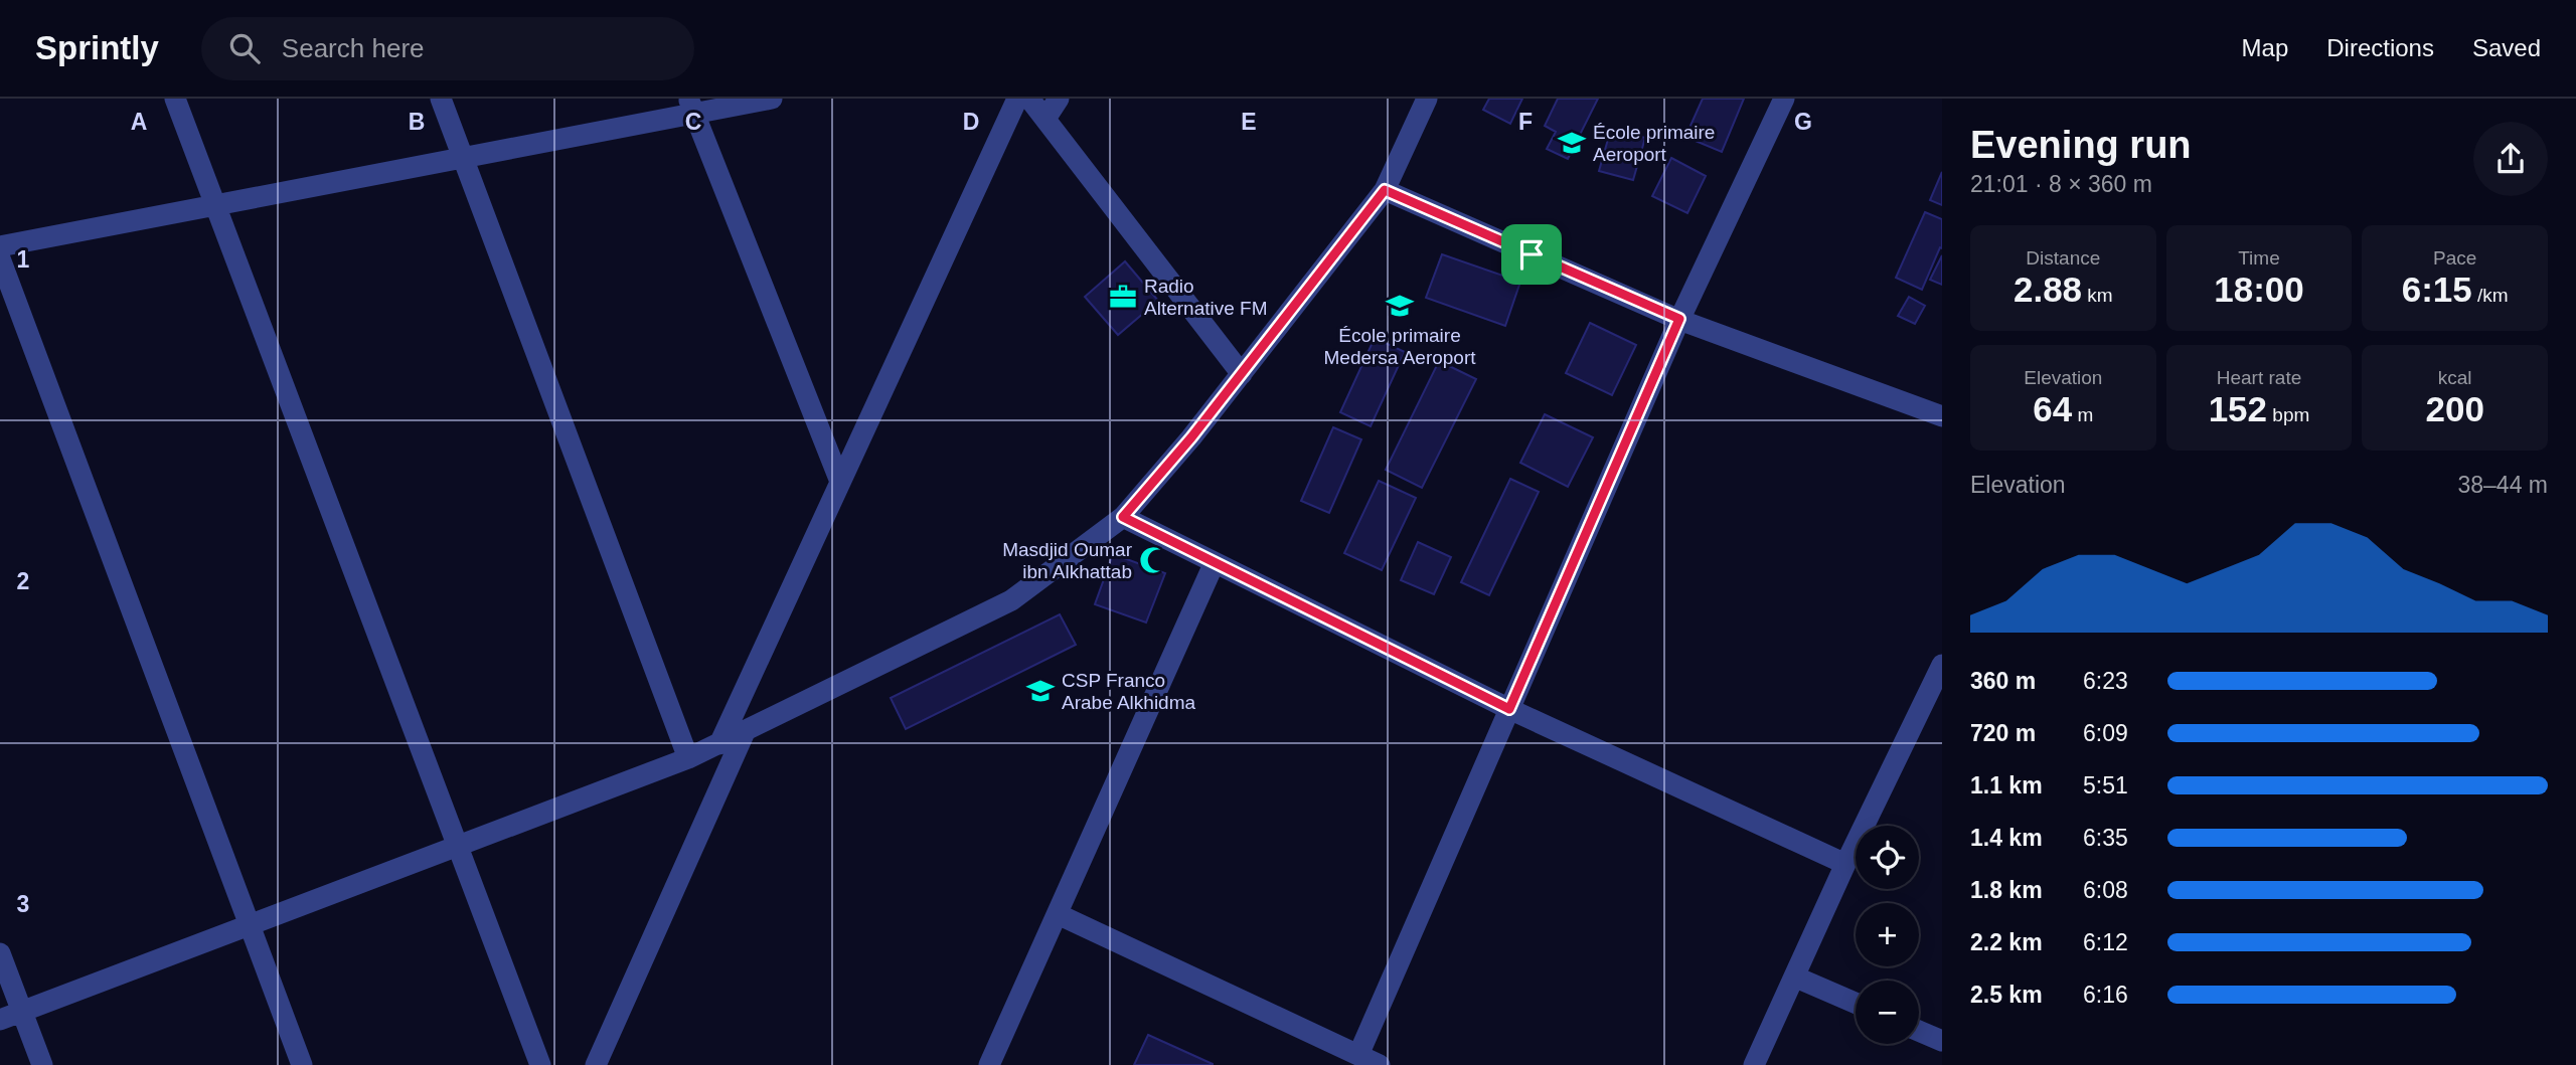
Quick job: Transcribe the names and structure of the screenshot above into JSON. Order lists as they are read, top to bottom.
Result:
{
  "places": {
    "school or university": ["École primaire Aeroport", "École primaire Medersa Aeroport", "CSP Franco Arabe Alkhidma"],
    "office": ["Radio Alternative FM"],
    "mosque": ["Masdjid Oumar ibn Alkhattab"]
  },
  "page": {
    "header": "Sprintly",
    "search": "Search here",
    "nav": ["Map", "Directions", "Saved"],
    "heading": ["Evening run", "21:01 · 8 × 360 m"],
    "stats": [
      ["Distance", "2.88 km"],
      ["Time", "18:00"],
      ["Pace", "6:15 /km"],
      ["Elevation", "64 m"],
      ["Heart rate", "152 bpm"],
      ["kcal", "200"]
    ],
    "chart": ["Elevation", "38–44 m"],
    "list": [
      {
        "name": "360 m",
        "note": "6:23"
      },
      {
        "name": "720 m",
        "note": "6:09"
      },
      {
        "name": "1.1 km",
        "note": "5:51"
      },
      {
        "name": "1.4 km",
        "note": "6:35"
      },
      {
        "name": "1.8 km",
        "note": "6:08"
      },
      {
        "name": "2.2 km",
        "note": "6:12"
      },
      {
        "name": "2.5 km",
        "note": "6:16"
      }
    ],
    "map_buttons": ["+", "−"]
  },
  "grid": {
    "columns": [
      "A",
      "B",
      "C",
      "D",
      "E",
      "F",
      "G"
    ],
    "rows": ["1", "2", "3"]
  }
}
